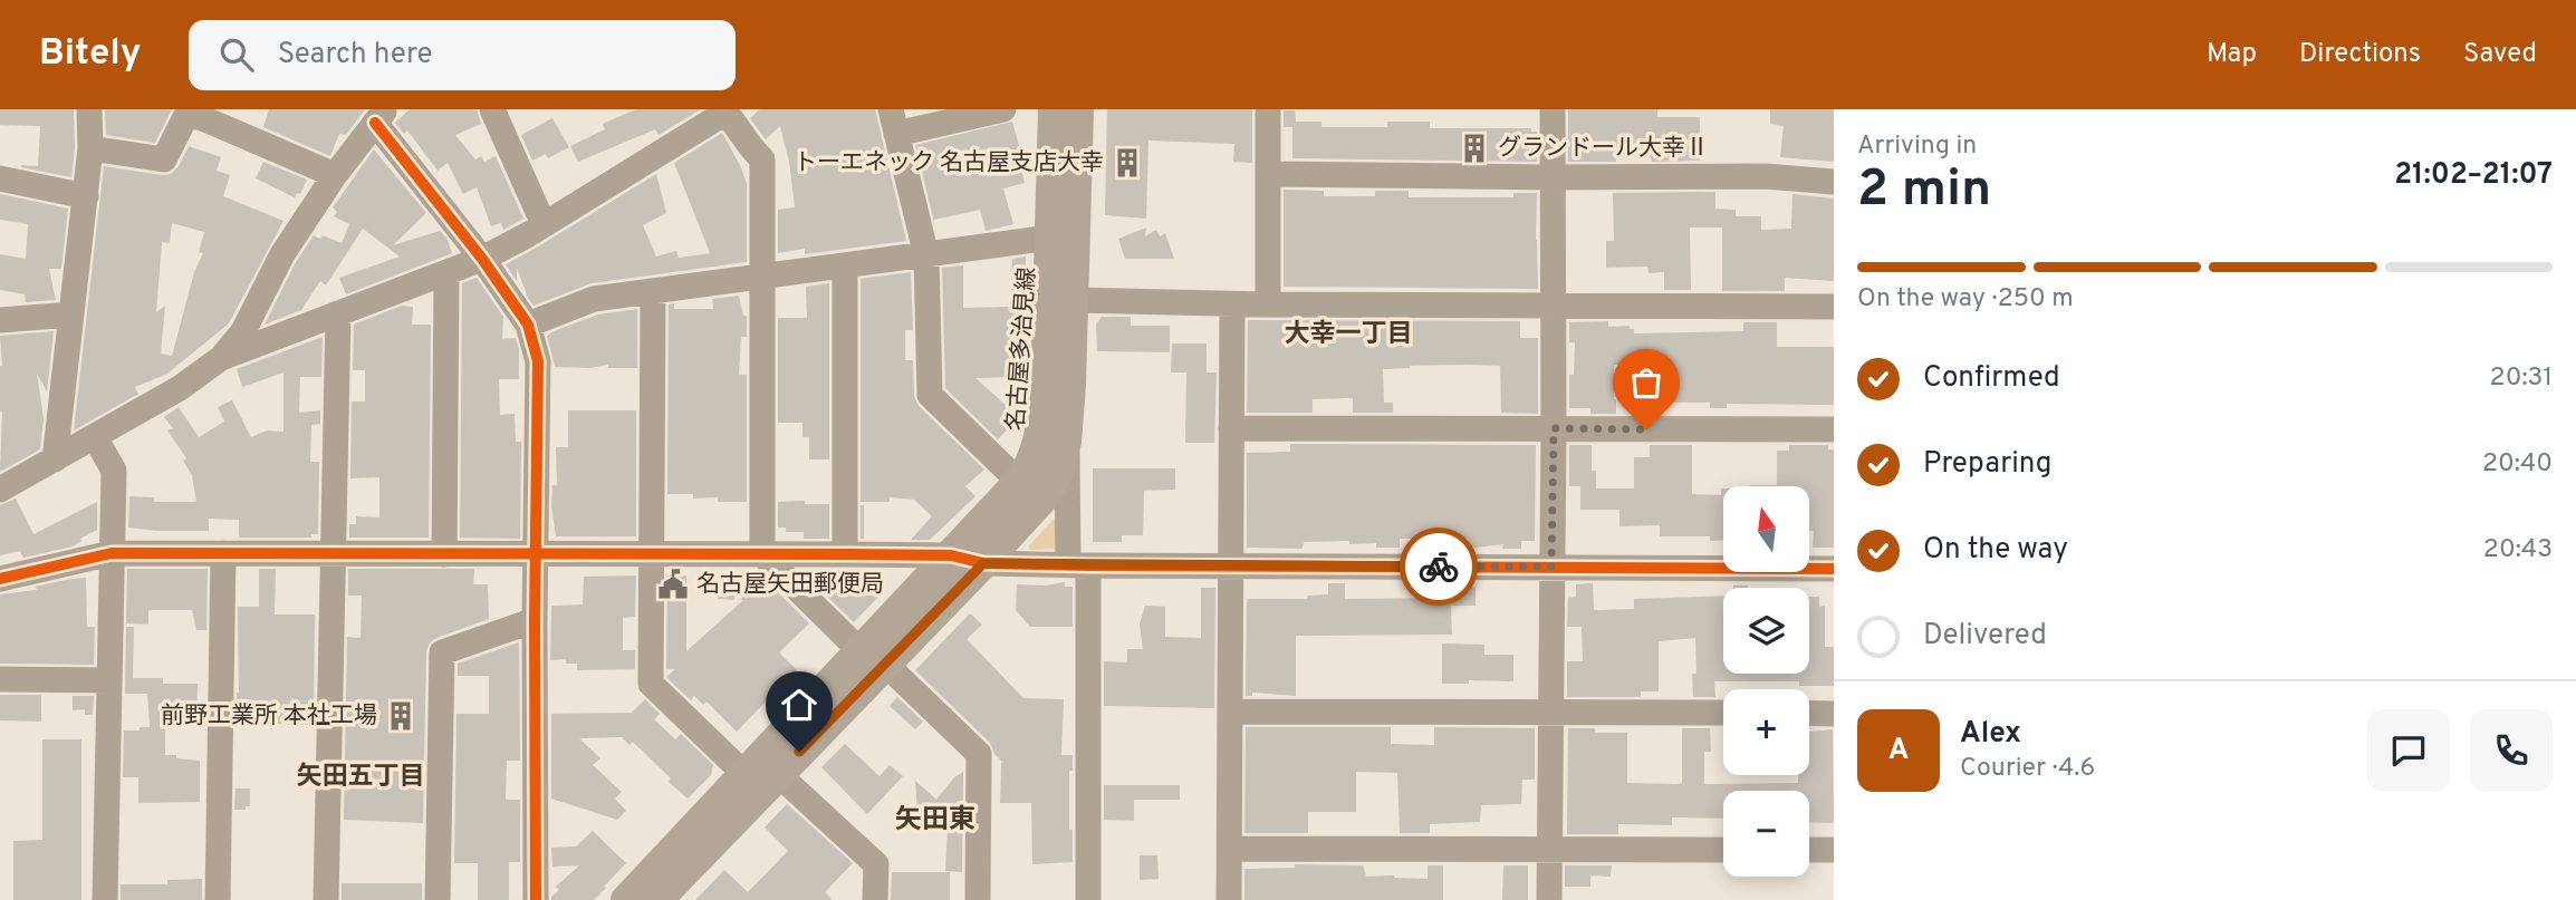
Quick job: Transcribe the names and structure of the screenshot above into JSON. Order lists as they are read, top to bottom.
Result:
{
  "streets": {
    "main road": ["名古屋多治見線"]
  },
  "districts": ["大幸一丁目", "矢田五丁目", "矢田東"],
  "places": {
    "building": ["グランドール大幸Ⅱ", "トーエネック 名古屋支店大幸", "前野工業所 本社工場"],
    "public building": ["名古屋矢田郵便局"]
  },
  "north": "top",
  "page": {
    "header": "Bitely",
    "search": "Search here",
    "nav": ["Map", "Directions", "Saved"],
    "heading": ["2 min", "Arriving in", "21:02–21:07"],
    "panel": ["Alex", "Courier · 4.6"],
    "bar": "On the way · 250 m",
    "list": [
      ["Confirmed", "20:31"],
      ["Preparing", "20:40"],
      ["On the way", "20:43"],
      "Delivered"
    ],
    "map_buttons": ["+", "−"],
    "round": "A"
  }
}
